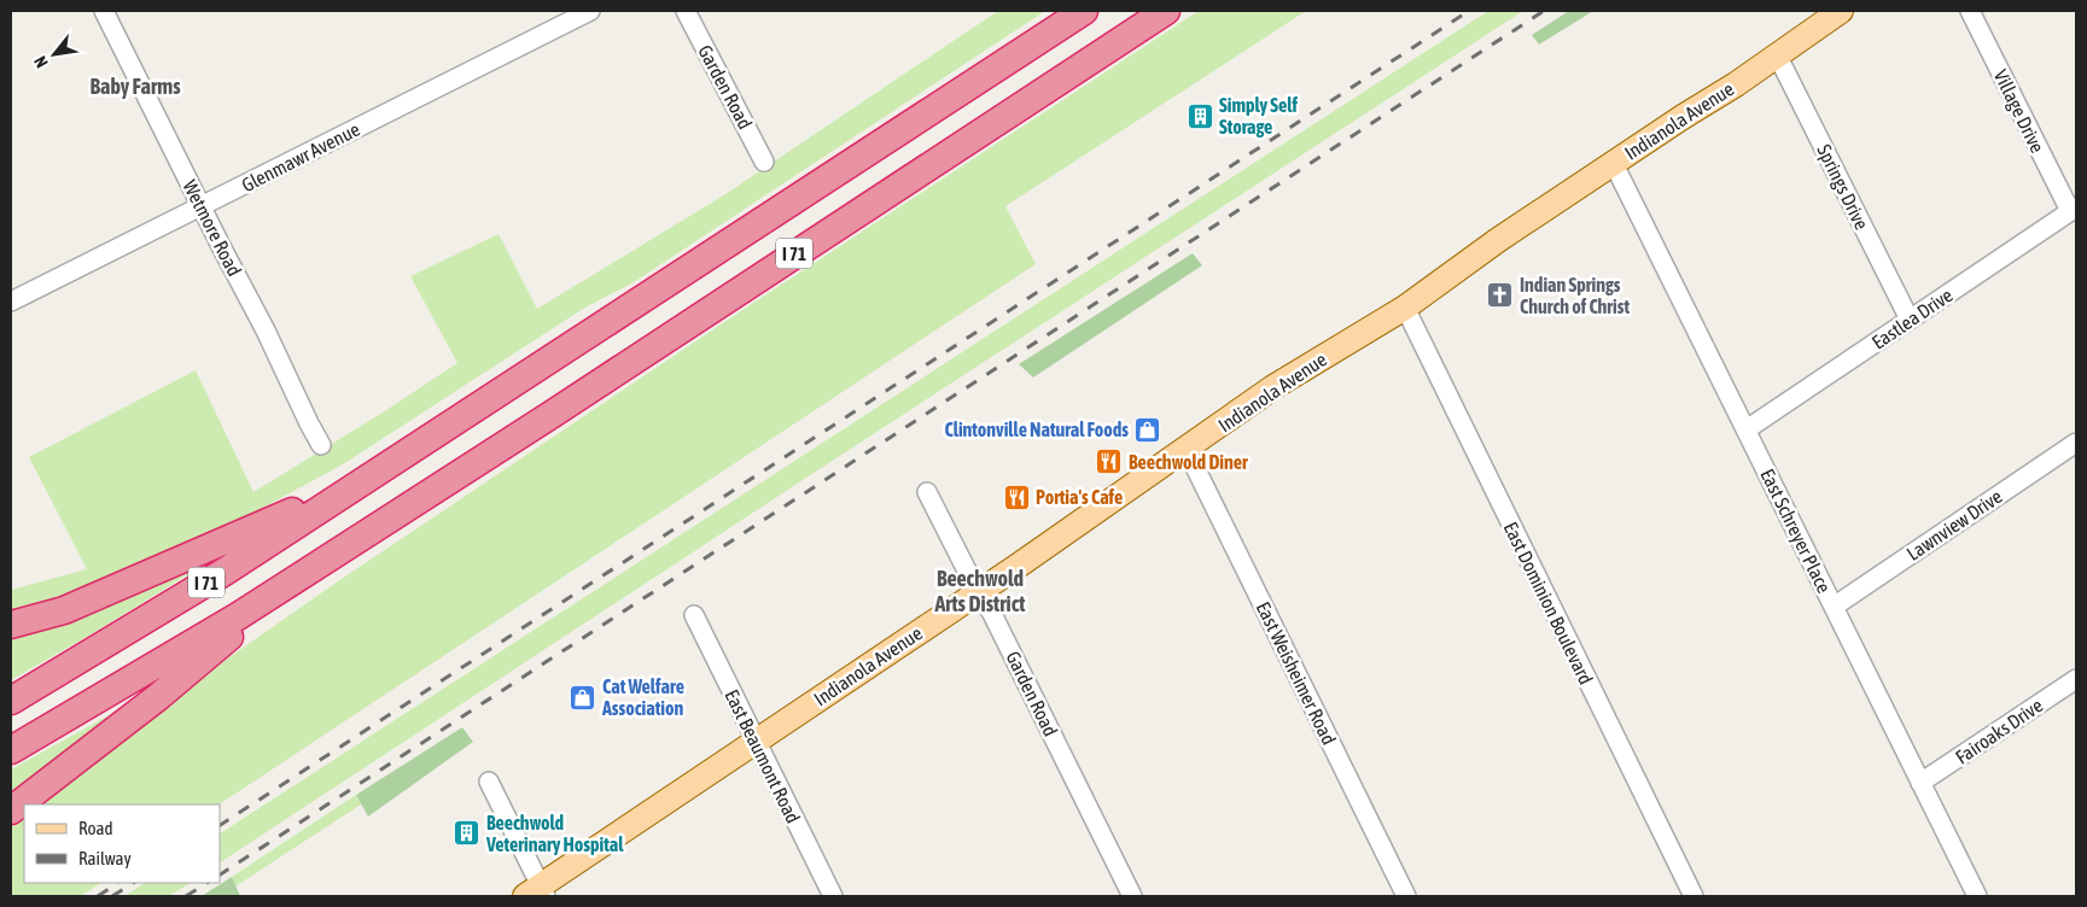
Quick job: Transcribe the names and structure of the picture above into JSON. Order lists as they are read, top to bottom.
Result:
{
  "streets": {
    "highway": ["I 71"],
    "main road": ["Indianola Avenue"],
    "street": [
      "Garden Road",
      "Village Drive",
      "Glenmawr Avenue",
      "Springs Drive",
      "Wetmore Road",
      "Eastlea Drive",
      "Lawnview Drive",
      "East Schreyer Place",
      "East Dominion Boulevard",
      "East Weisheimer Road",
      "Fairoaks Drive",
      "East Beaumont Road"
    ]
  },
  "crossings": [
    ["Garden Road", "Indianola Avenue"],
    ["Village Drive", "Eastlea Drive"],
    ["Indianola Avenue", "Springs Drive"],
    ["Indianola Avenue", "East Schreyer Place"],
    ["Indianola Avenue", "East Dominion Boulevard"],
    ["Indianola Avenue", "East Weisheimer Road"],
    ["Indianola Avenue", "East Beaumont Road"],
    ["Glenmawr Avenue", "Wetmore Road"],
    ["Springs Drive", "Eastlea Drive"],
    ["Eastlea Drive", "East Schreyer Place"],
    ["Lawnview Drive", "East Schreyer Place"],
    ["East Schreyer Place", "Fairoaks Drive"]
  ],
  "districts": ["Baby Farms", "Beechwold Arts District"],
  "places": {
    "building": ["Simply Self Storage", "Beechwold Veterinary Hospital"],
    "church": ["Indian Springs Church of Christ"],
    "shop": ["Clintonville Natural Foods", "Cat Welfare Association"],
    "restaurant": ["Beechwold Diner", "Portia's Cafe"]
  },
  "legend": ["Road", "Railway"],
  "north": "bottom left"
}
